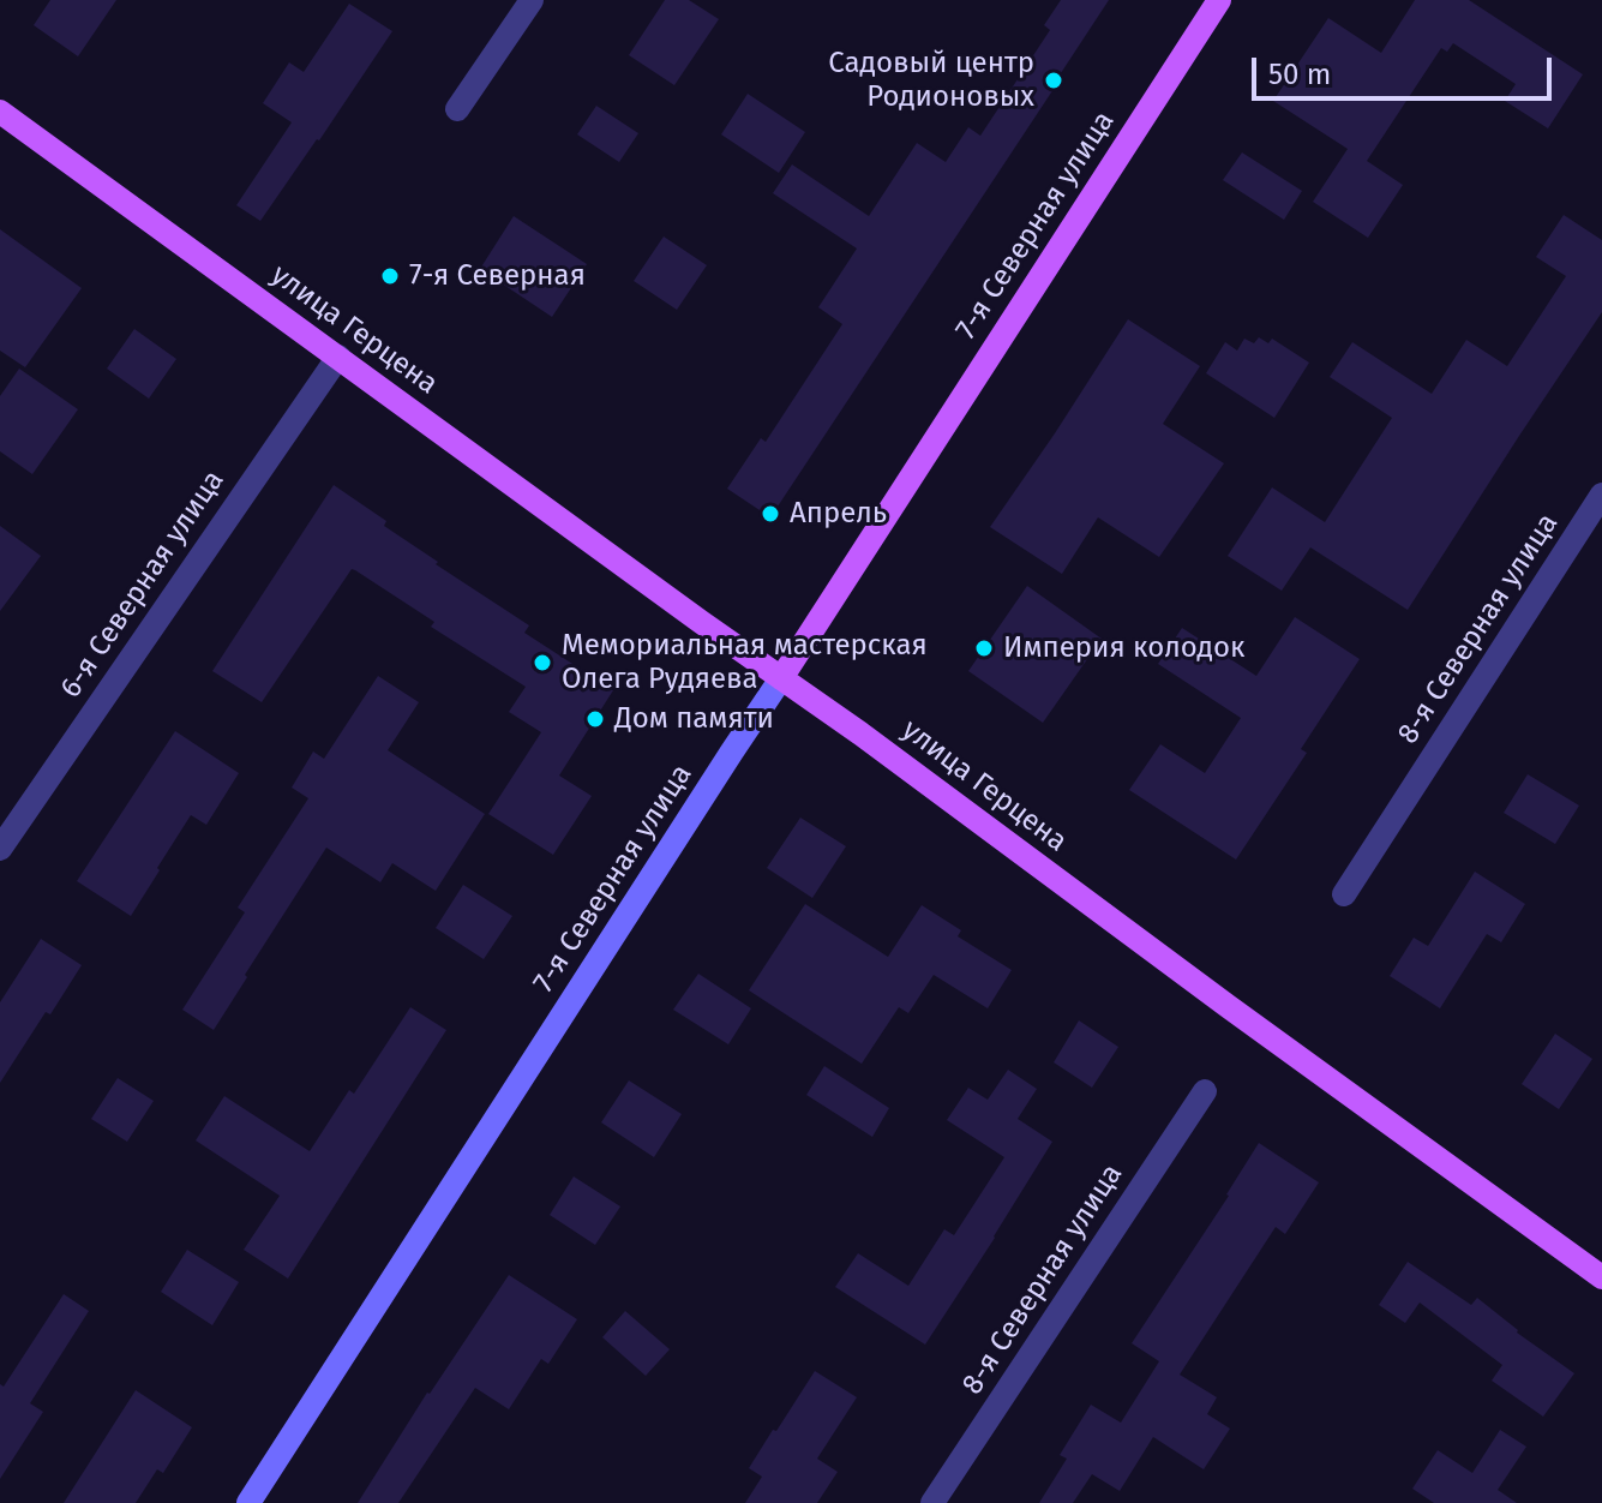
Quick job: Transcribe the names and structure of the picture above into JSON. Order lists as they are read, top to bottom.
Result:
{
  "streets": {
    "main road": ["7-я Северная улица", "улица Герцена"],
    "street": ["6-я Северная улица", "8-я Северная улица"]
  },
  "crossings": [
    ["7-я Северная улица", "улица Герцена"],
    ["улица Герцена", "6-я Северная улица"]
  ],
  "places": [
    "Садовый центр Родионовых",
    "7-я Северная",
    "Апрель",
    "Империя колодок",
    "Мемориальная мастерская Олега Рудяева",
    "Дом памяти"
  ],
  "scale_bar": "50 m"
}
